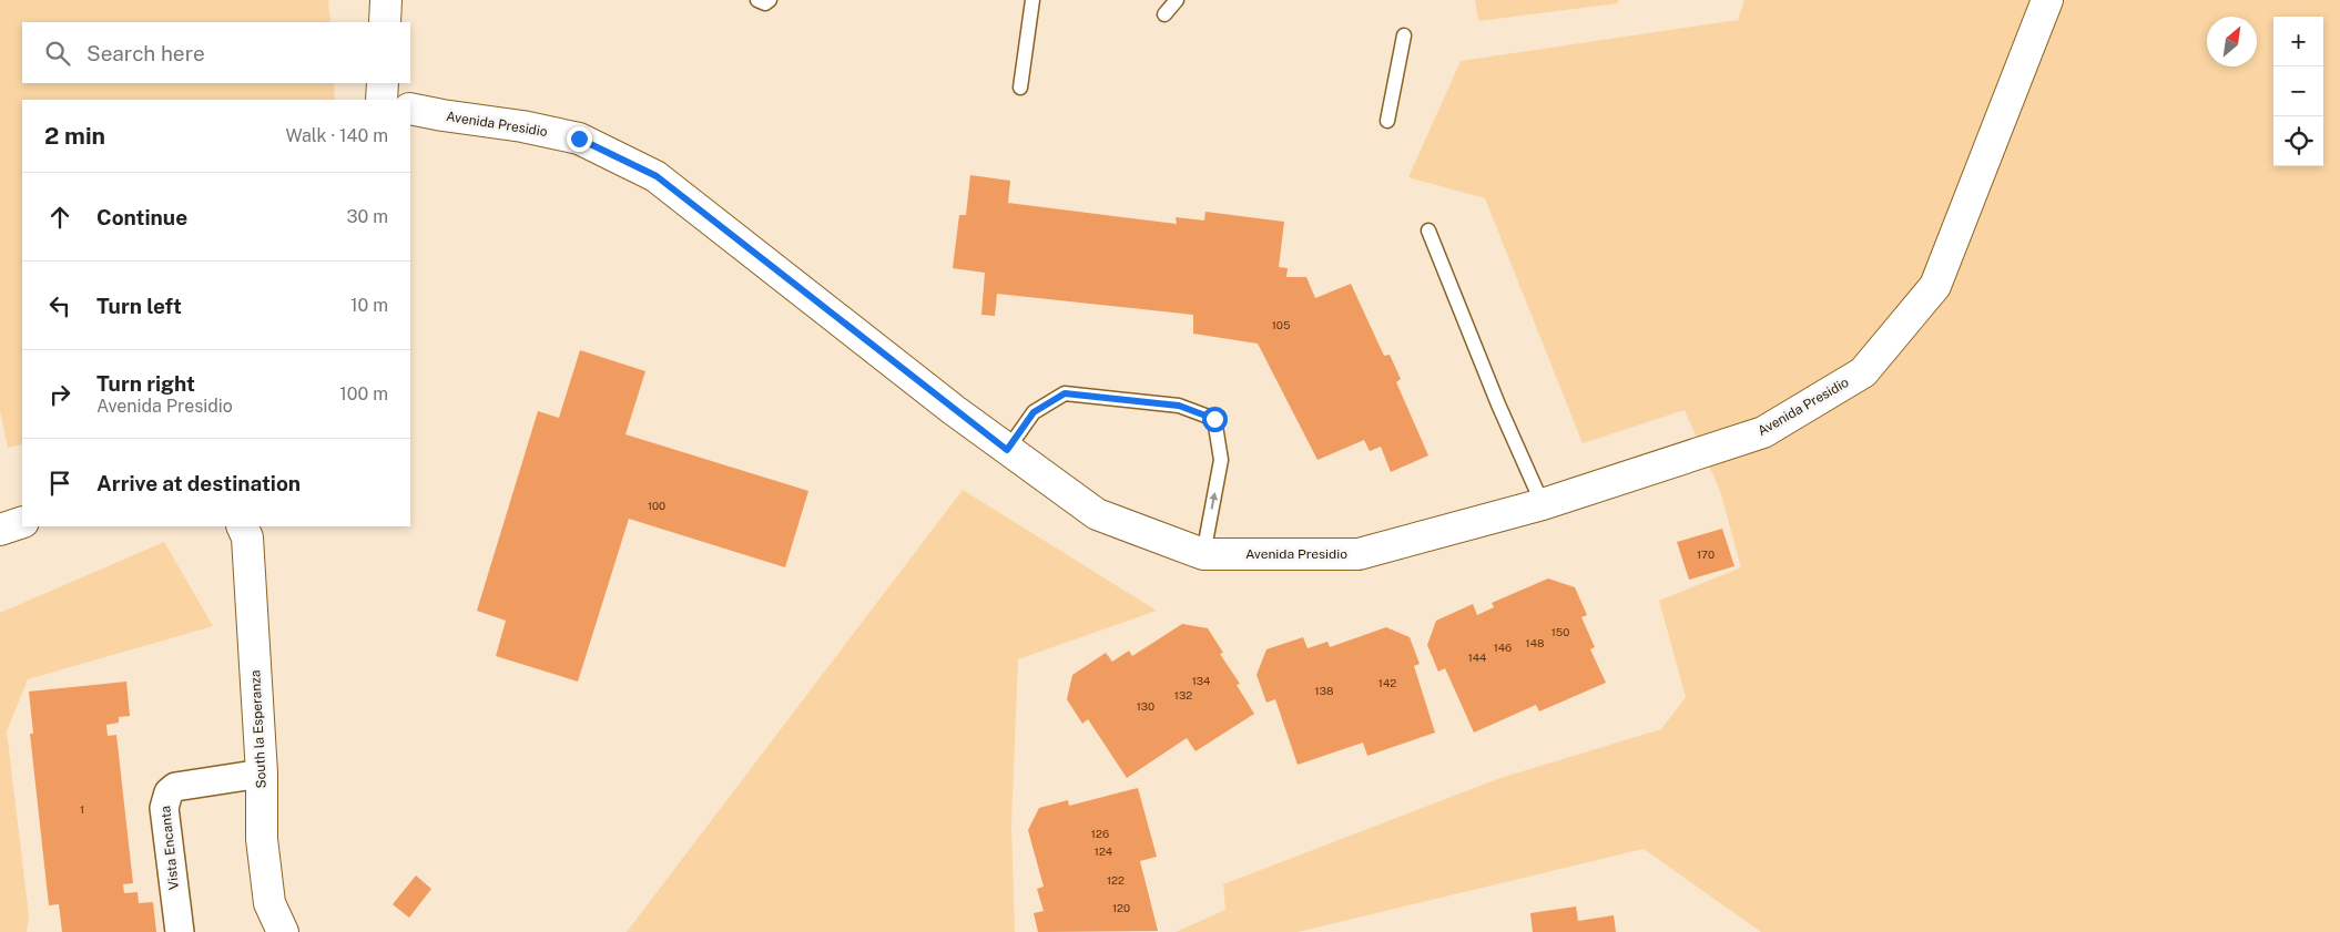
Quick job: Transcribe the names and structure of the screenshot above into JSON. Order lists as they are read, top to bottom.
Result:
{
  "streets": {
    "street": ["Avenida Presidio", "South la Esperanza", "Vista Encanta"]
  },
  "crossings": [
    ["South la Esperanza", "Vista Encanta"]
  ],
  "house_numbers": [
    "105",
    "100",
    "170",
    "150",
    "148",
    "146",
    "144",
    "134",
    "142",
    "138",
    "132",
    "130",
    "1",
    "126",
    "124",
    "122",
    "120"
  ],
  "north": "top right",
  "page": {
    "map_buttons": ["+", "−"],
    "search": "Search here",
    "heading": ["2 min", "Walk · 140 m"],
    "list": [
      ["Continue", "30 m"],
      ["Turn left", "10 m"],
      ["Turn right", "Avenida Presidio", "100 m"],
      "Arrive at destination"
    ]
  }
}
